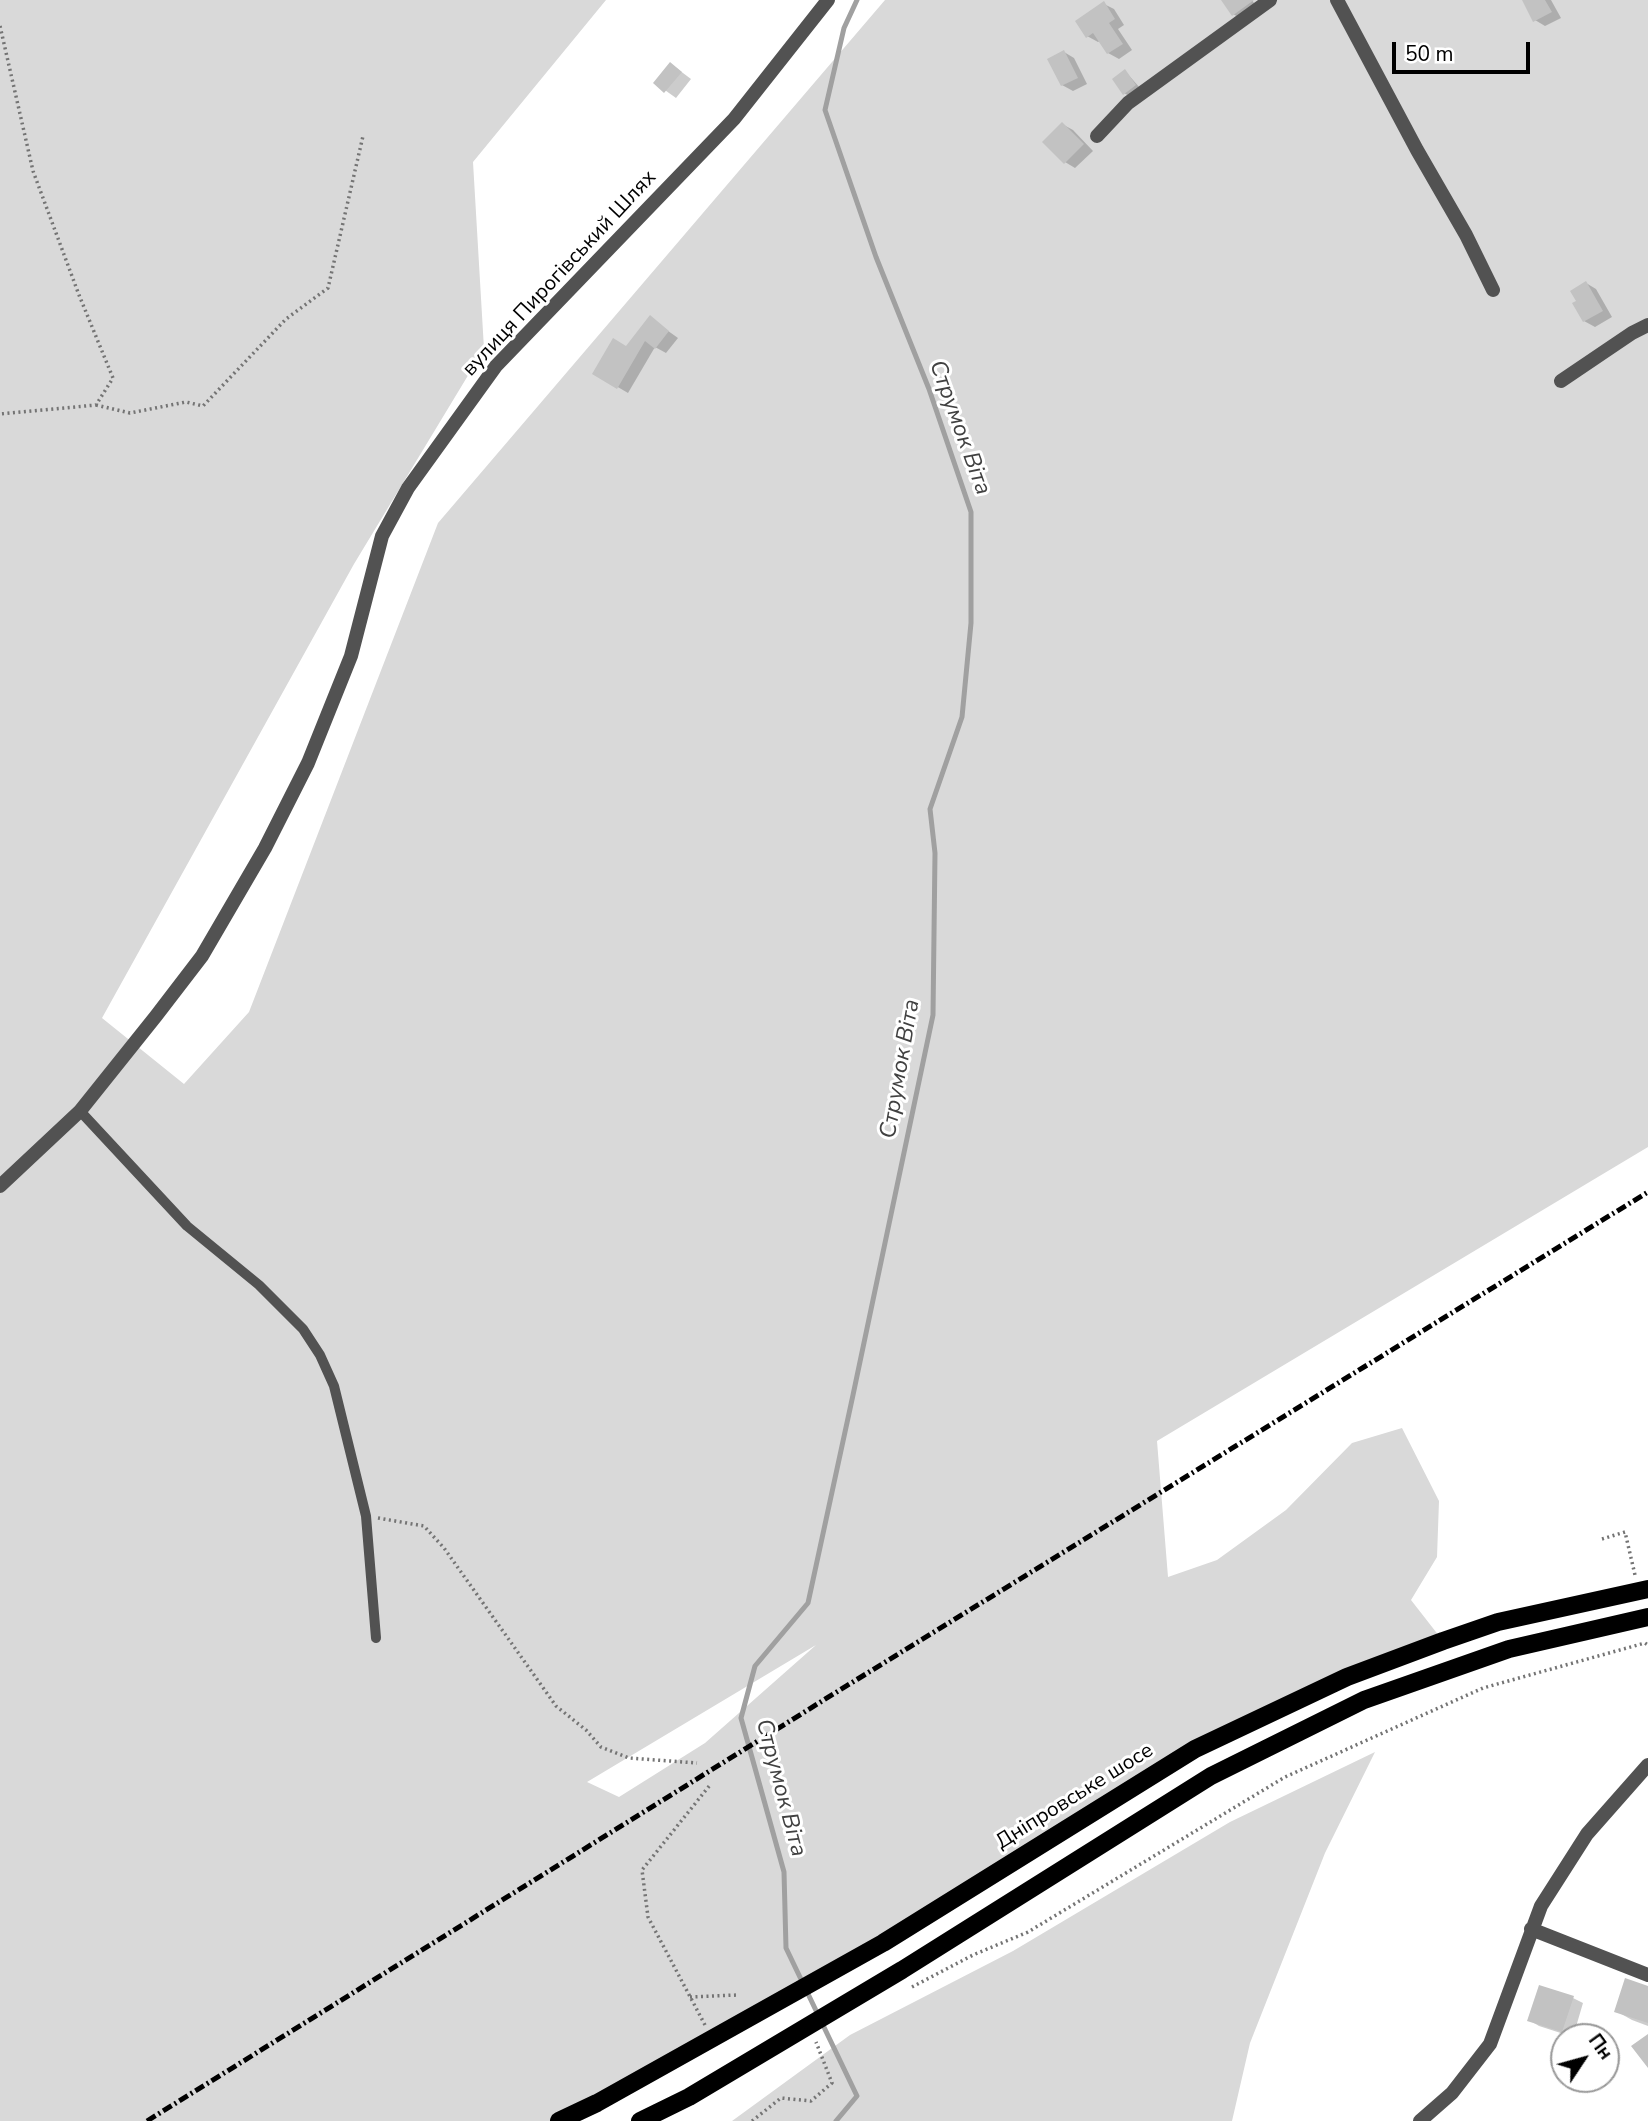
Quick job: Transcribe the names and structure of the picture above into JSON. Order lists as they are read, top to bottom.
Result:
{
  "streets": {
    "main road": ["Дніпровське шосе"],
    "street": ["вулиця Пирогівський Шлях"]
  },
  "water": ["Струмок Віта"],
  "scale_bar": "50 m",
  "north": "top right"
}
